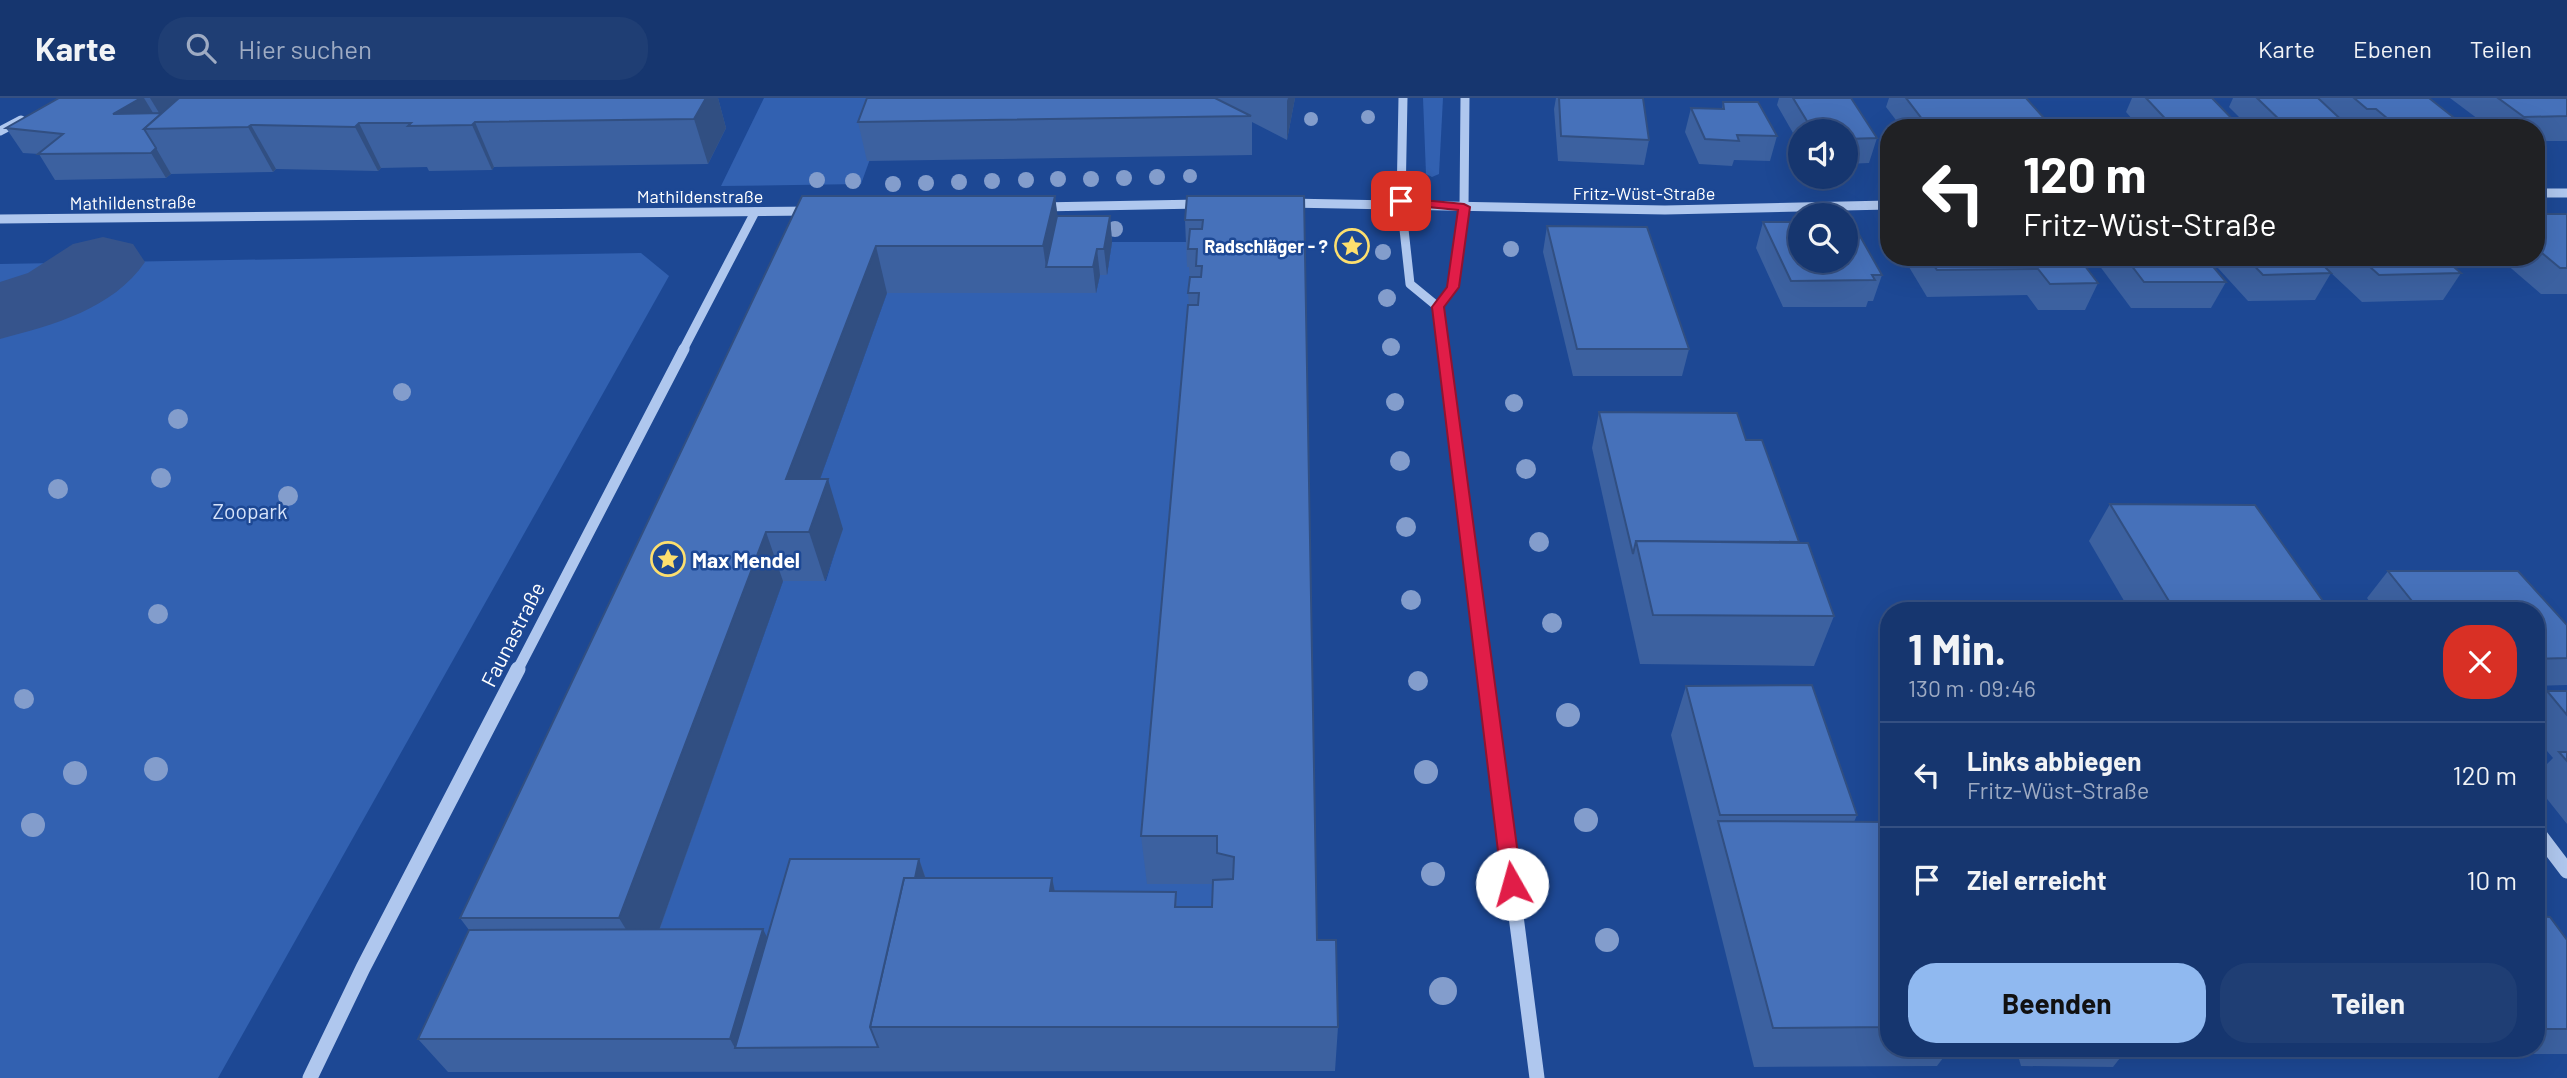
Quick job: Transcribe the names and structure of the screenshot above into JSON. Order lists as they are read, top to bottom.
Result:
{
  "streets": {
    "street": ["Fritz-Wüst-Straße", "Mathildenstraße", "Faunastraße"]
  },
  "crossings": [
    ["Mathildenstraße", "Faunastraße"]
  ],
  "parks": ["Zoopark"],
  "places": {
    "place": ["Radschläger - ?", "Max Mendel"]
  },
  "page": {
    "header": "Karte",
    "search": "Hier suchen",
    "nav": ["Karte", "Ebenen", "Teilen"],
    "turn": ["120 m", "Fritz-Wüst-Straße"],
    "heading": ["1 Min.", "130 m · 09:46"],
    "list": [
      {
        "name": "Links abbiegen",
        "note": "Fritz-Wüst-Straße",
        "value": "120 m"
      },
      {
        "name": "Ziel erreicht",
        "value": "10 m"
      }
    ],
    "buttons": ["Beenden", "Teilen"]
  }
}
